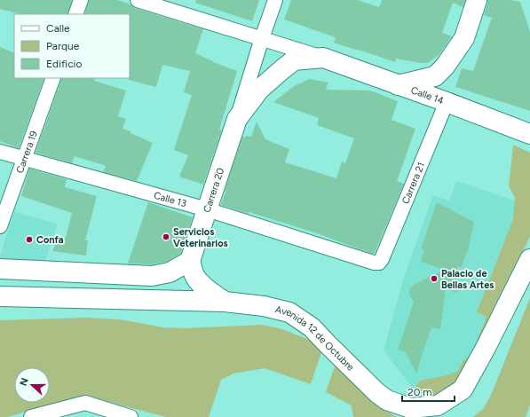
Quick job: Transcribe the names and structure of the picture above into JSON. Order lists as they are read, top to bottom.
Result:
{
  "streets": {
    "main road": ["Calle 14", "Carrera 20", "Avenida 12 de Octubre"],
    "street": ["Carrera 19", "Carrera 21", "Calle 13"]
  },
  "crossings": [
    ["Calle 14", "Carrera 21"],
    ["Calle 14", "Carrera 20"],
    ["Carrera 19", "Calle 13"],
    ["Carrera 21", "Calle 13"],
    ["Carrera 20", "Calle 13"]
  ],
  "places": ["Servicios Veterinarios", "Confa", "Palacio de Bellas Artes"],
  "legend": ["Calle", "Parque", "Edificio"],
  "scale_bar": "20 m",
  "north": "left"
}
